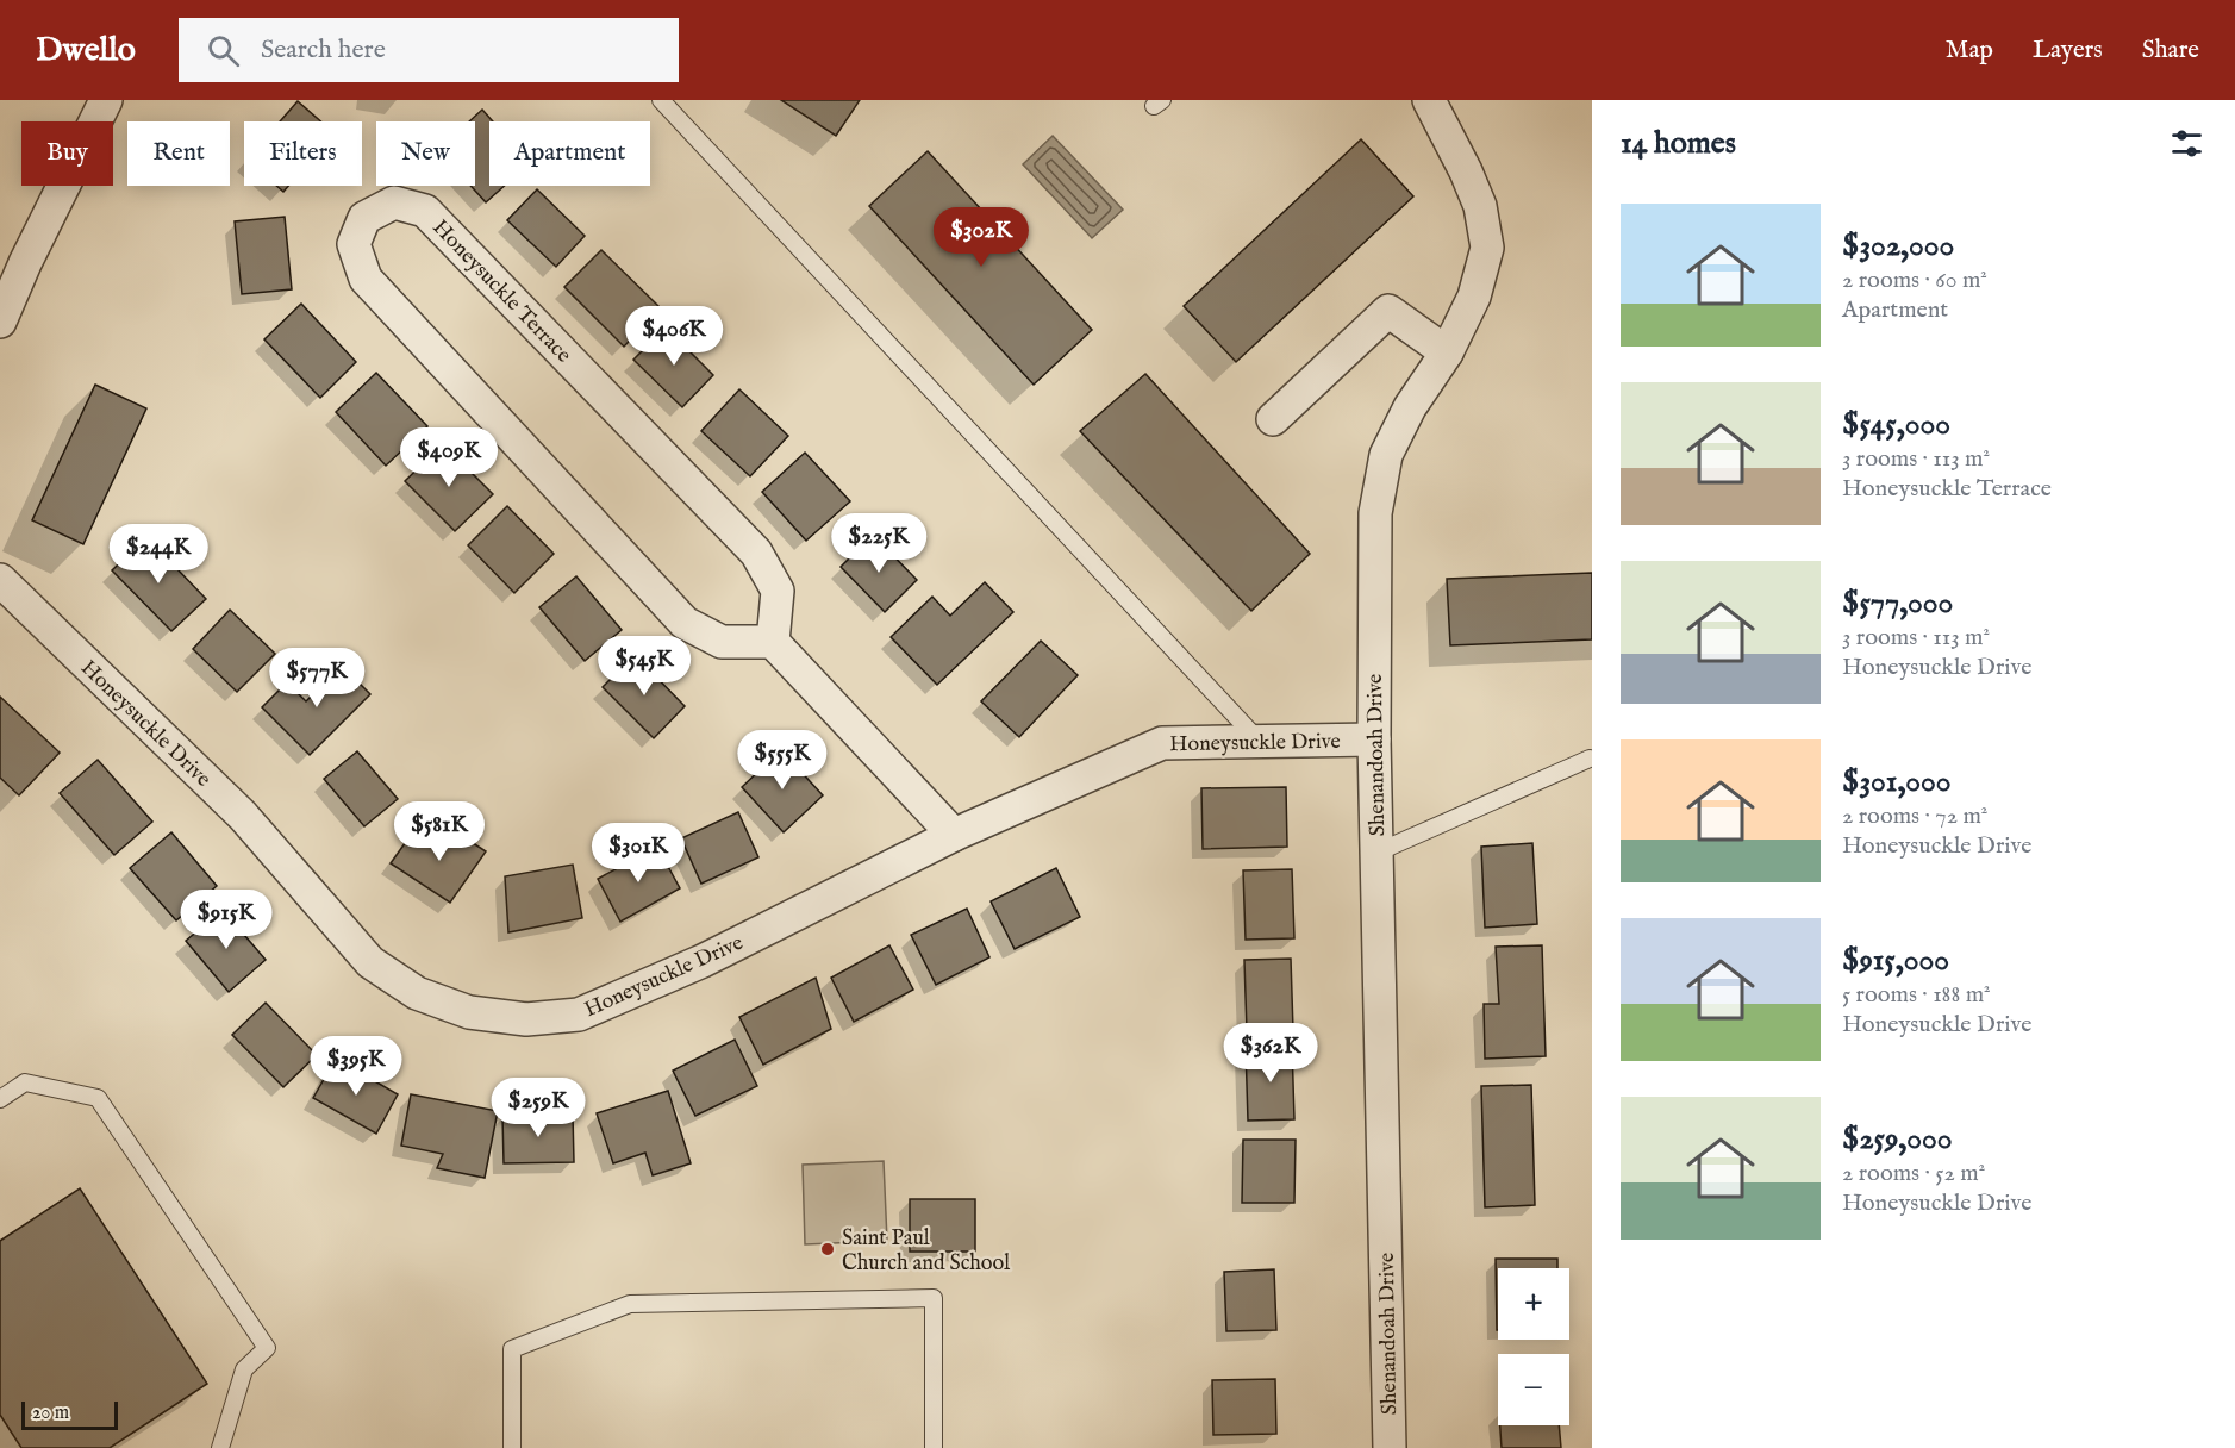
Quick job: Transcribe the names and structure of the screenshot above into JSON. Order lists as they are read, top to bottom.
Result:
{
  "streets": {
    "street": ["Honeysuckle Terrace", "Honeysuckle Drive", "Shenandoah Drive"]
  },
  "crossings": [
    ["Honeysuckle Drive", "Shenandoah Drive"]
  ],
  "places": ["Saint Paul Church and School"],
  "scale_bar": "20 m",
  "page": {
    "header": "Dwello",
    "search": "Search here",
    "nav": ["Map", "Layers", "Share"],
    "heading": "14 homes",
    "chip": [
      "Buy",
      "Rent",
      "Filters",
      "New",
      "Apartment"
    ],
    "list": [
      {
        "name": "$302,000",
        "note": "2 rooms · 60 m² · Apartment"
      },
      {
        "name": "$545,000",
        "note": "3 rooms · 113 m² · Honeysuckle Terrace"
      },
      {
        "name": "$577,000",
        "note": "3 rooms · 113 m² · Honeysuckle Drive"
      },
      {
        "name": "$301,000",
        "note": "2 rooms · 72 m² · Honeysuckle Drive"
      },
      {
        "name": "$915,000",
        "note": "5 rooms · 188 m² · Honeysuckle Drive"
      },
      {
        "name": "$259,000",
        "note": "2 rooms · 52 m² · Honeysuckle Drive"
      }
    ],
    "price": [
      "$302K",
      "$406K",
      "$409K",
      "$225K",
      "$244K",
      "$545K",
      "$577K",
      "$555K",
      "$581K",
      "$301K",
      "$915K",
      "$362K",
      "$395K",
      "$259K"
    ],
    "map_buttons": ["+", "−"],
    "scale": "20 m"
  }
}
